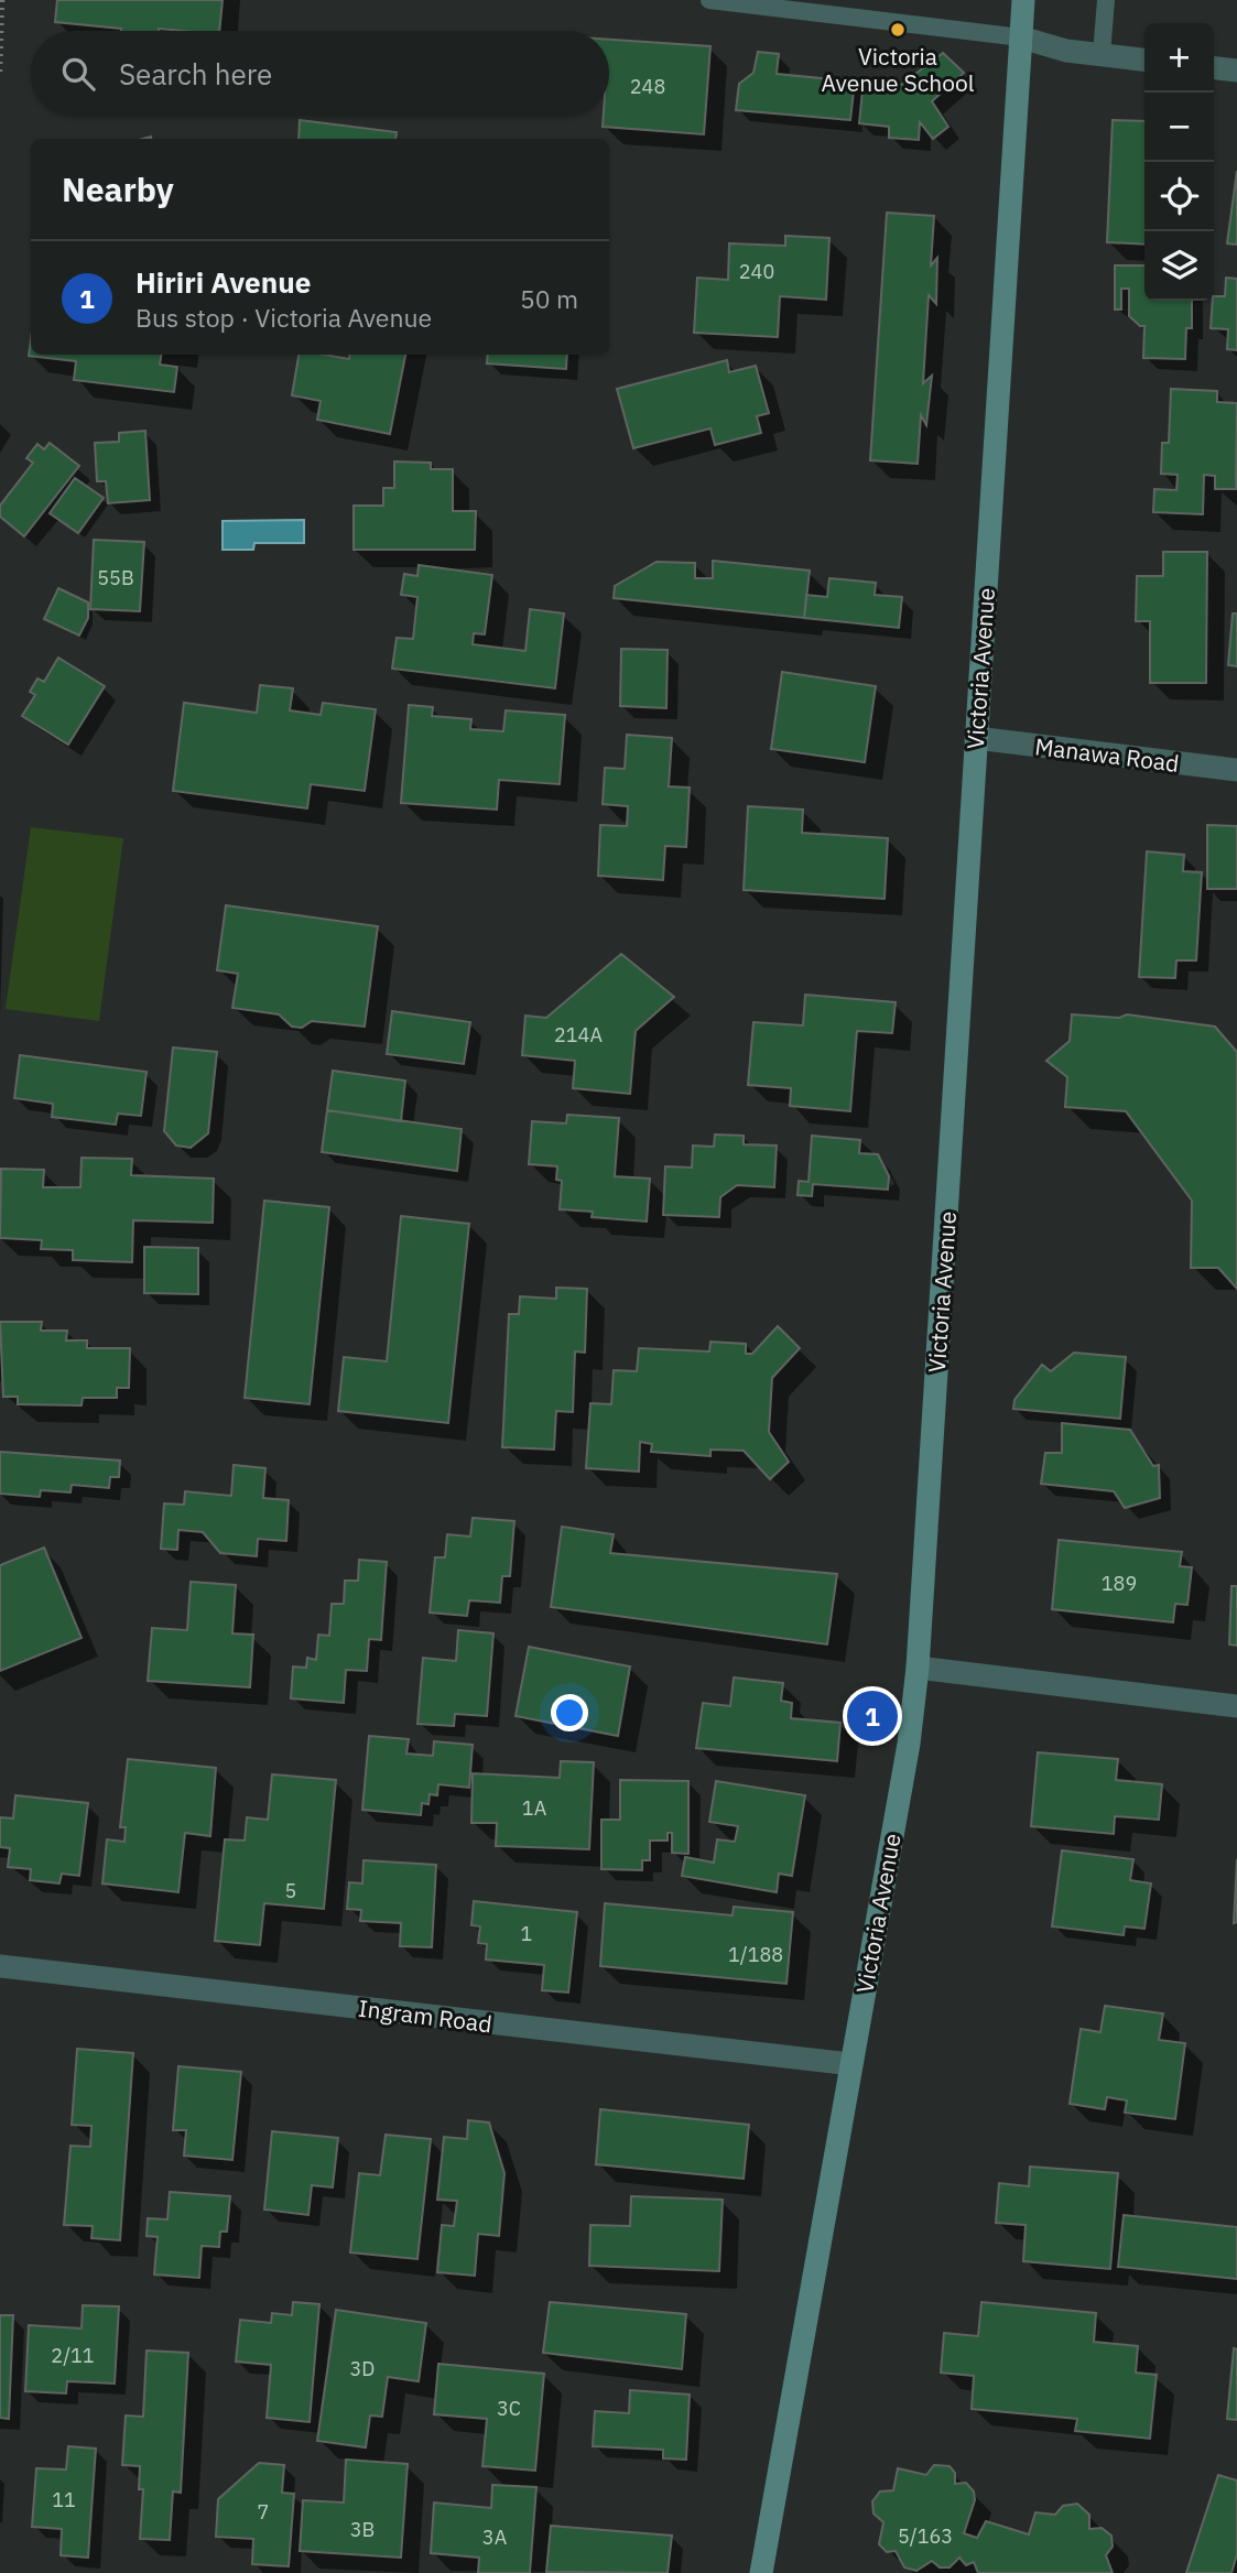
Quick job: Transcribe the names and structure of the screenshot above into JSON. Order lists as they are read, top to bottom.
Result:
{
  "streets": {
    "main road": ["Victoria Avenue"],
    "street": ["Manawa Road", "Ingram Road"]
  },
  "crossings": [
    ["Victoria Avenue", "Manawa Road"],
    ["Victoria Avenue", "Ingram Road"]
  ],
  "places": ["Victoria Avenue School"],
  "house_numbers": [
    "248",
    "240",
    "55B",
    "214A",
    "189",
    "1A",
    "5",
    "1",
    "1/188",
    "2/11",
    "3D",
    "3C",
    "11",
    "7",
    "3B",
    "5/163",
    "3A"
  ],
  "page": {
    "map_buttons": ["+", "−"],
    "search": "Search here",
    "heading": "Nearby",
    "list": [
      {
        "mark": "1",
        "name": "Hiriri Avenue",
        "note": "Bus stop · Victoria Avenue",
        "value": "50 m"
      }
    ],
    "pins": "1"
  }
}
